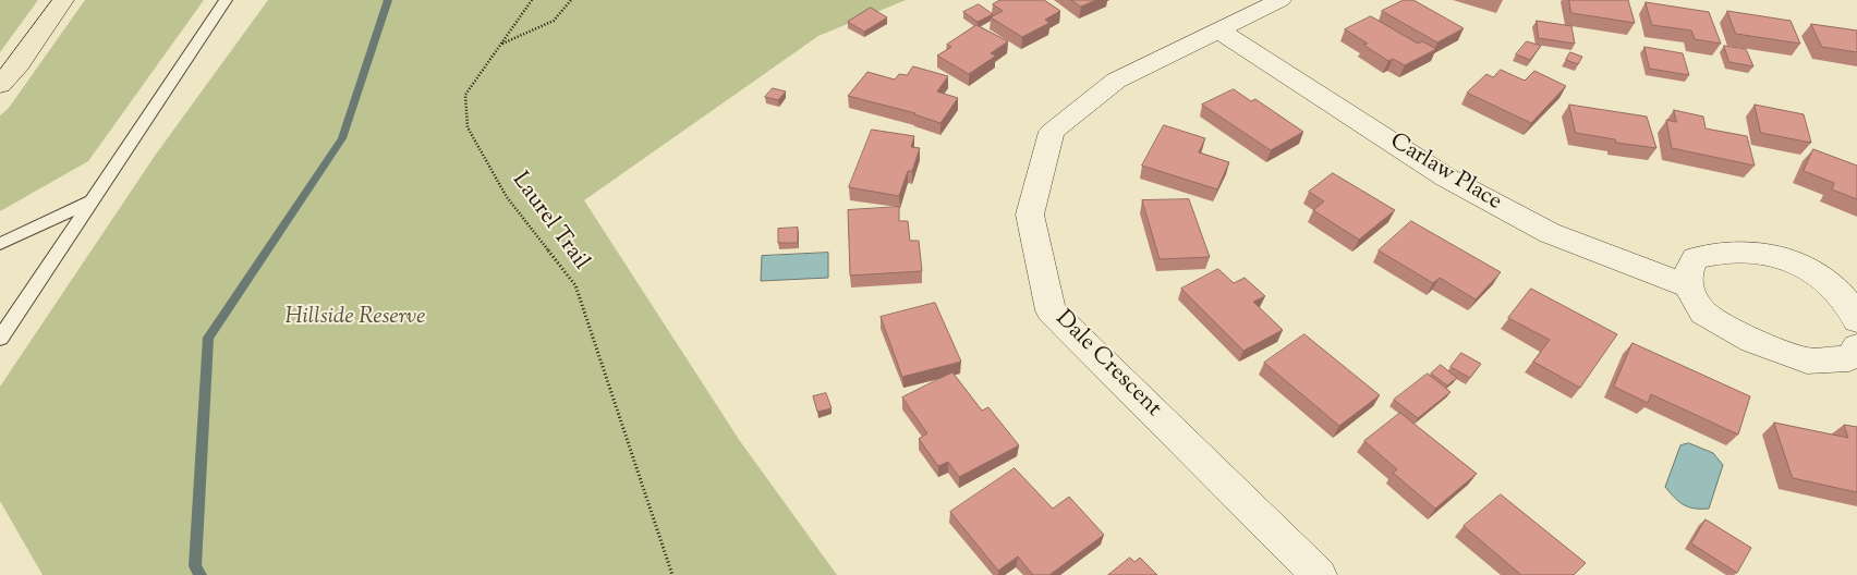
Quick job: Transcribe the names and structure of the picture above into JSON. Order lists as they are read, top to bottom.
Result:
{
  "streets": {
    "street": ["Carlaw Place", "Dale Crescent"],
    "path": ["Laurel Trail"]
  },
  "crossings": [
    ["Carlaw Place", "Dale Crescent"]
  ],
  "parks": ["Hillside Reserve"]
}
